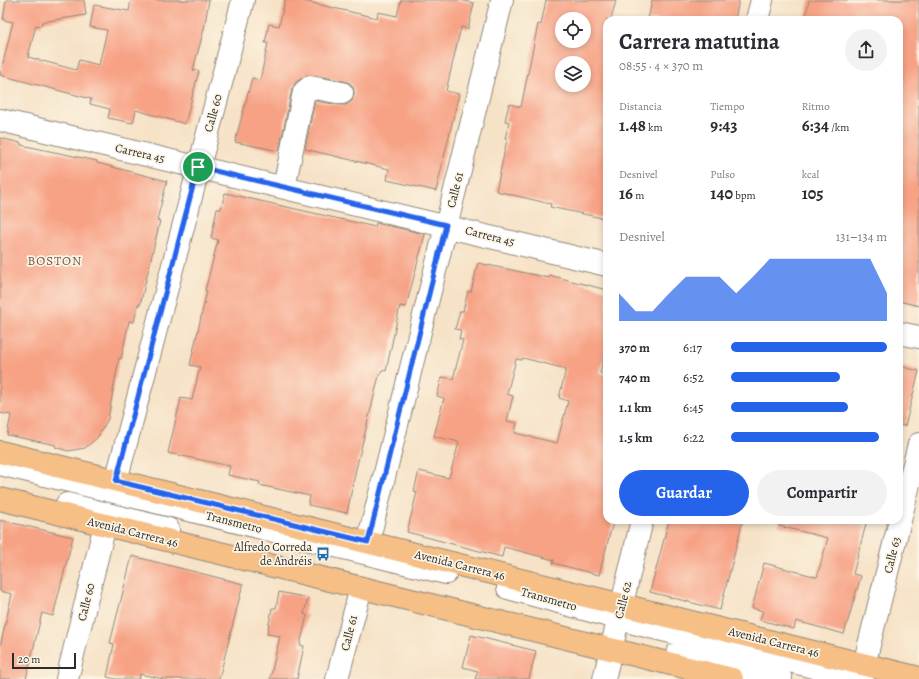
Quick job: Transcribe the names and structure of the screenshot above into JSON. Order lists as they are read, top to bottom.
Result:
{
  "streets": {
    "main road": ["Avenida Carrera 46"],
    "street": [
      "Calle 60",
      "Carrera 45",
      "Calle 61",
      "Transmetro",
      "Calle 63",
      "Calle 62"
    ]
  },
  "crossings": [
    ["Calle 60", "Carrera 45"],
    ["Calle 60", "Avenida Carrera 46"],
    ["Carrera 45", "Calle 61"],
    ["Calle 61", "Avenida Carrera 46"],
    ["Transmetro", "Avenida Carrera 46"],
    ["Transmetro", "Calle 62"],
    ["Avenida Carrera 46", "Calle 63"],
    ["Avenida Carrera 46", "Calle 62"]
  ],
  "districts": ["BOSTON"],
  "places": {
    "bus stop": ["Alfredo Correda de Andréis"]
  },
  "scale_bar": "20 m",
  "page": {
    "heading": ["Carrera matutina", "08:55 · 4 × 370 m"],
    "stats": [
      ["Distancia", "1.48 km"],
      ["Tiempo", "9:43"],
      ["Ritmo", "6:34 /km"],
      ["Desnivel", "16 m"],
      ["Pulso", "140 bpm"],
      ["kcal", "105"]
    ],
    "chart": ["Desnivel", "131–134 m"],
    "list": [
      {
        "name": "370 m",
        "note": "6:17"
      },
      {
        "name": "740 m",
        "note": "6:52"
      },
      {
        "name": "1.1 km",
        "note": "6:45"
      },
      {
        "name": "1.5 km",
        "note": "6:22"
      }
    ],
    "buttons": ["Guardar", "Compartir"],
    "scale": "20 m"
  }
}
